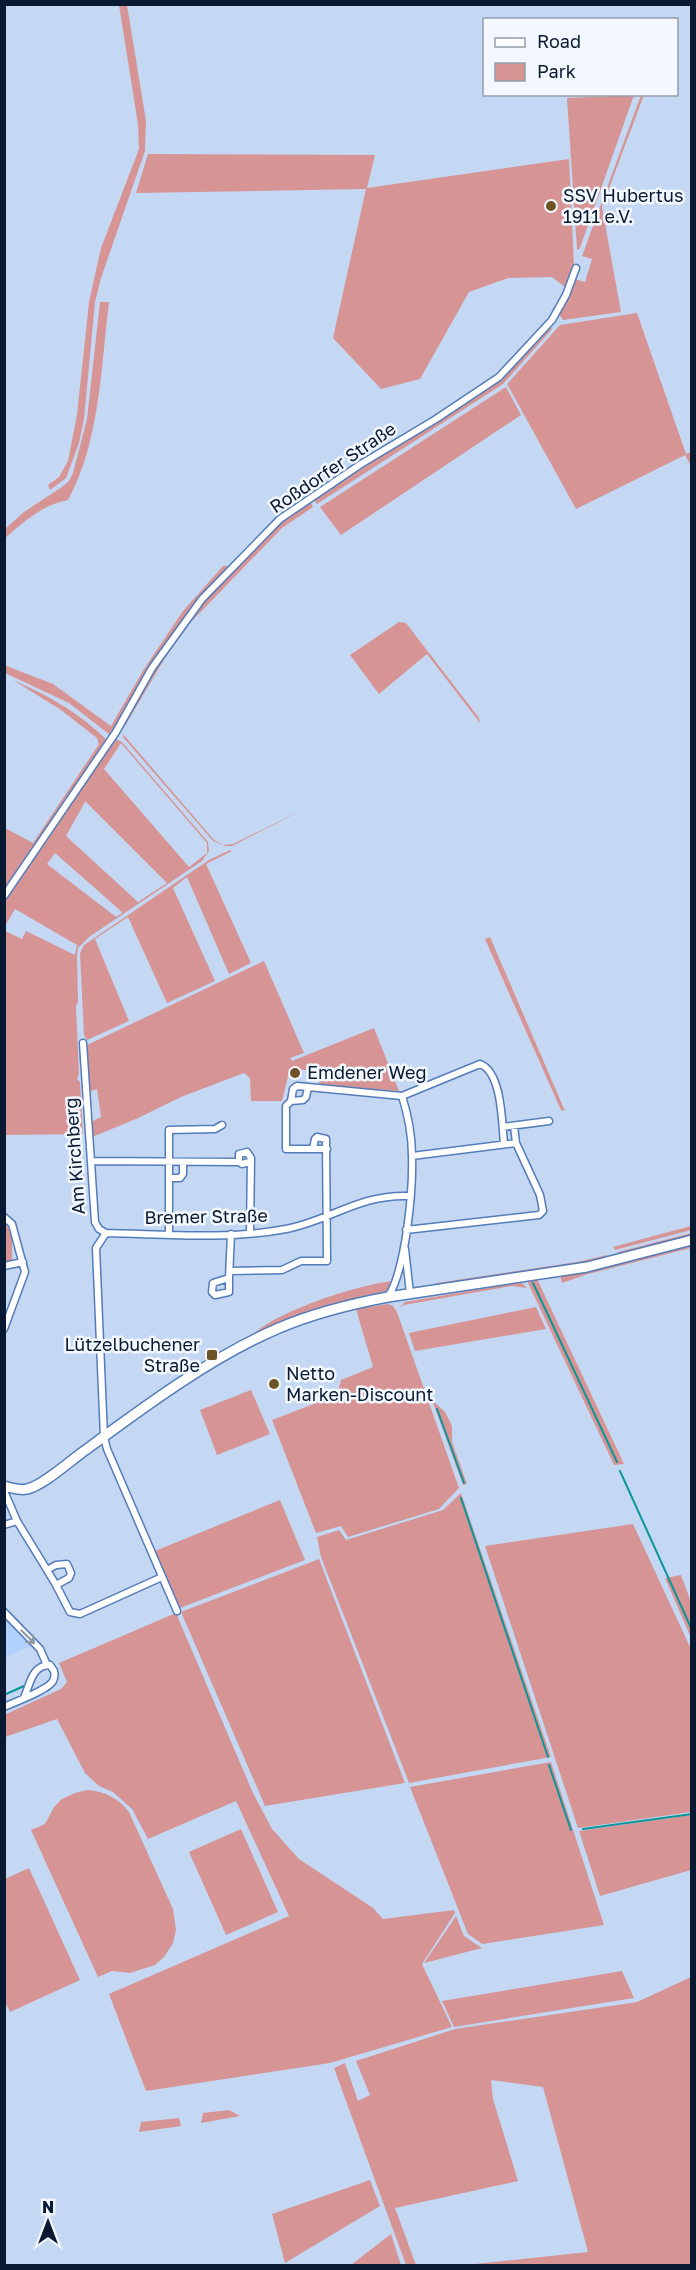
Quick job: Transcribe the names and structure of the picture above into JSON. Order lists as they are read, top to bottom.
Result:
{
  "streets": {
    "street": ["Roßdorfer Straße", "Am Kirchberg", "Bremer Straße"]
  },
  "crossings": [
    ["Am Kirchberg", "Bremer Straße"]
  ],
  "places": {
    "other": ["SSV Hubertus 1911 e.V.", "Emdener Weg", "Netto Marken-Discount"],
    "transit": ["Lützelbuchener Straße"]
  },
  "legend": ["Road", "Park"],
  "north": "top"
}
